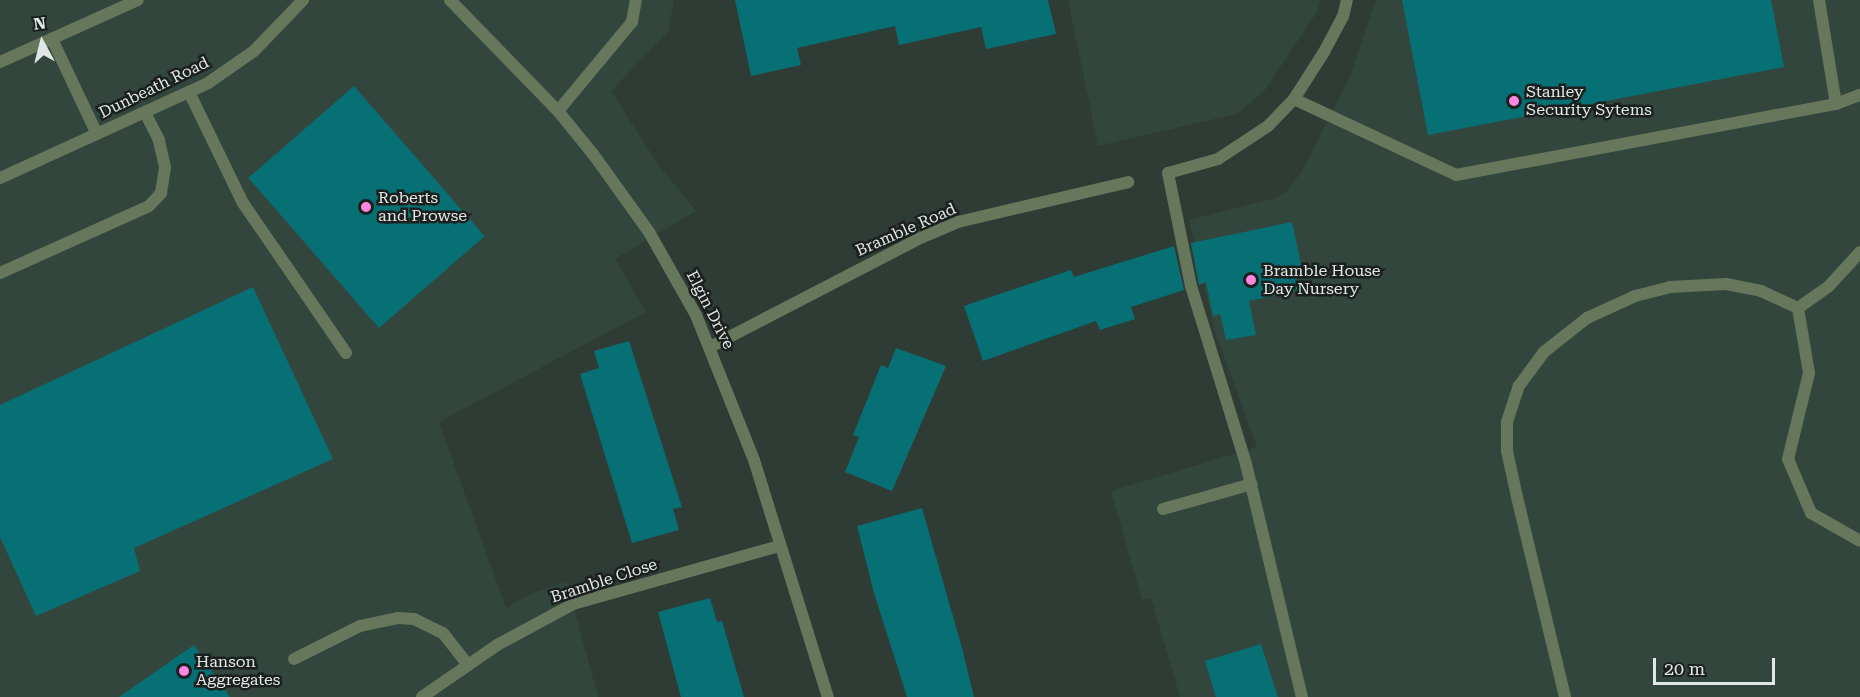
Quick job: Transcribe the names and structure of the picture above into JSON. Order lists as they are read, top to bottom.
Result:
{
  "streets": {
    "street": [
      "Dunbeath Road",
      "Bramble Road",
      "Elgin Drive",
      "Bramble Close"
    ]
  },
  "crossings": [
    ["Bramble Road", "Elgin Drive"],
    ["Elgin Drive", "Bramble Close"]
  ],
  "places": [
    "Stanley Security Sytems",
    "Roberts and Prowse",
    "Bramble House Day Nursery",
    "Hanson Aggregates"
  ],
  "scale_bar": "20 m",
  "north": "top"
}
